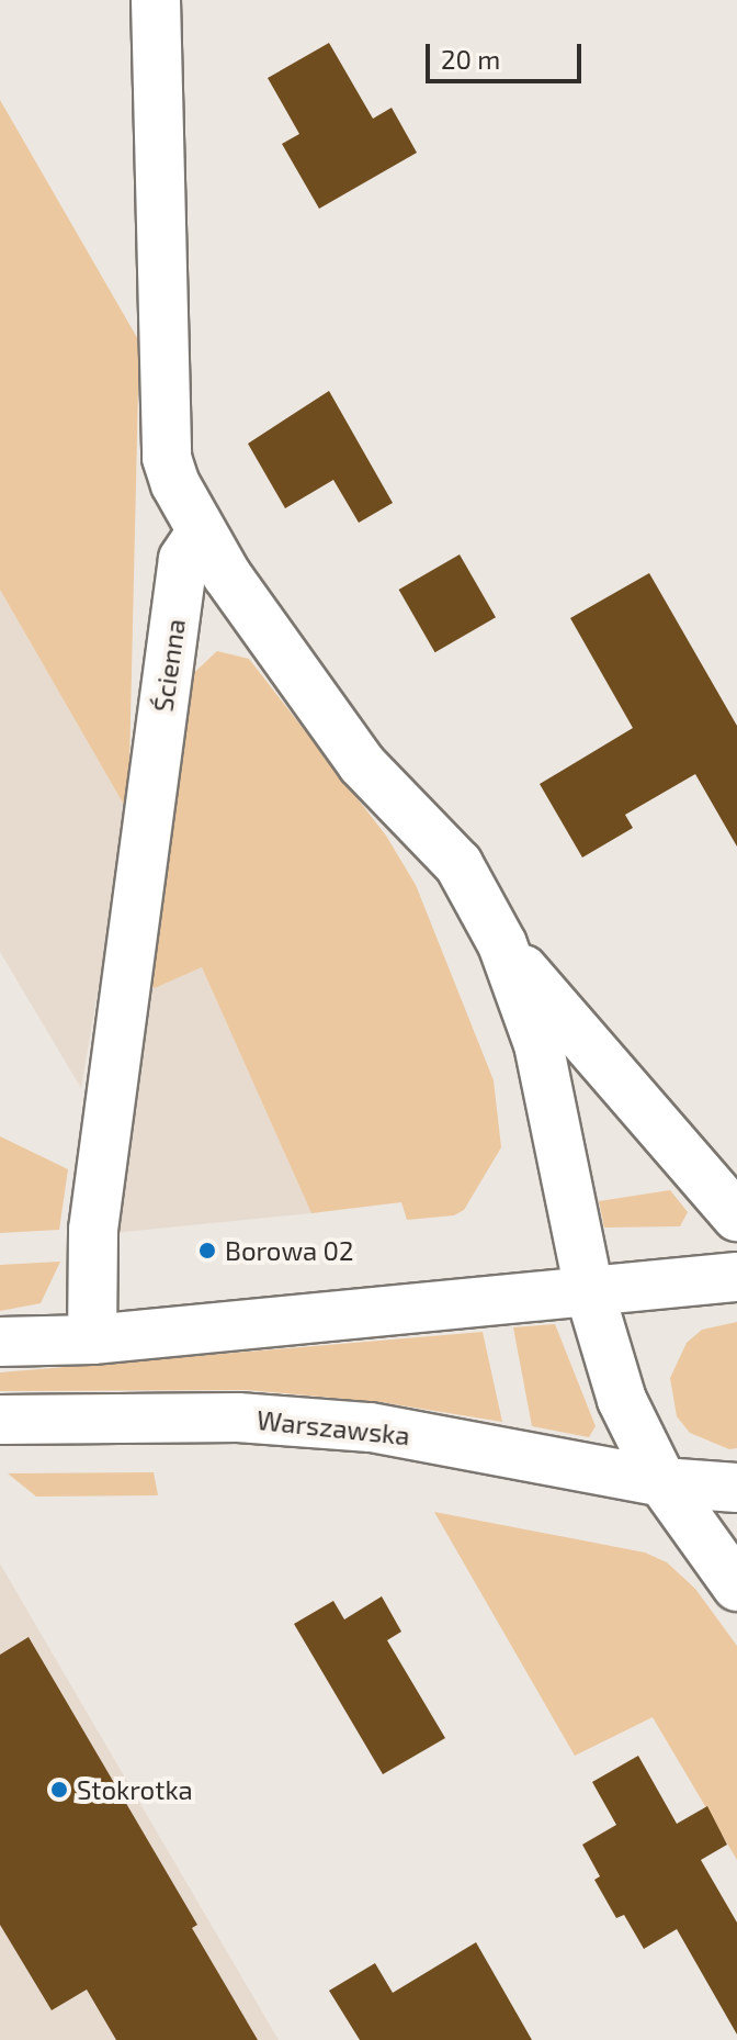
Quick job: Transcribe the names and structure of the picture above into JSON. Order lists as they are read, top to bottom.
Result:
{
  "streets": {
    "street": ["Ścienna", "Warszawska"]
  },
  "places": ["Borowa 02", "Stokrotka"],
  "scale_bar": "20 m"
}
